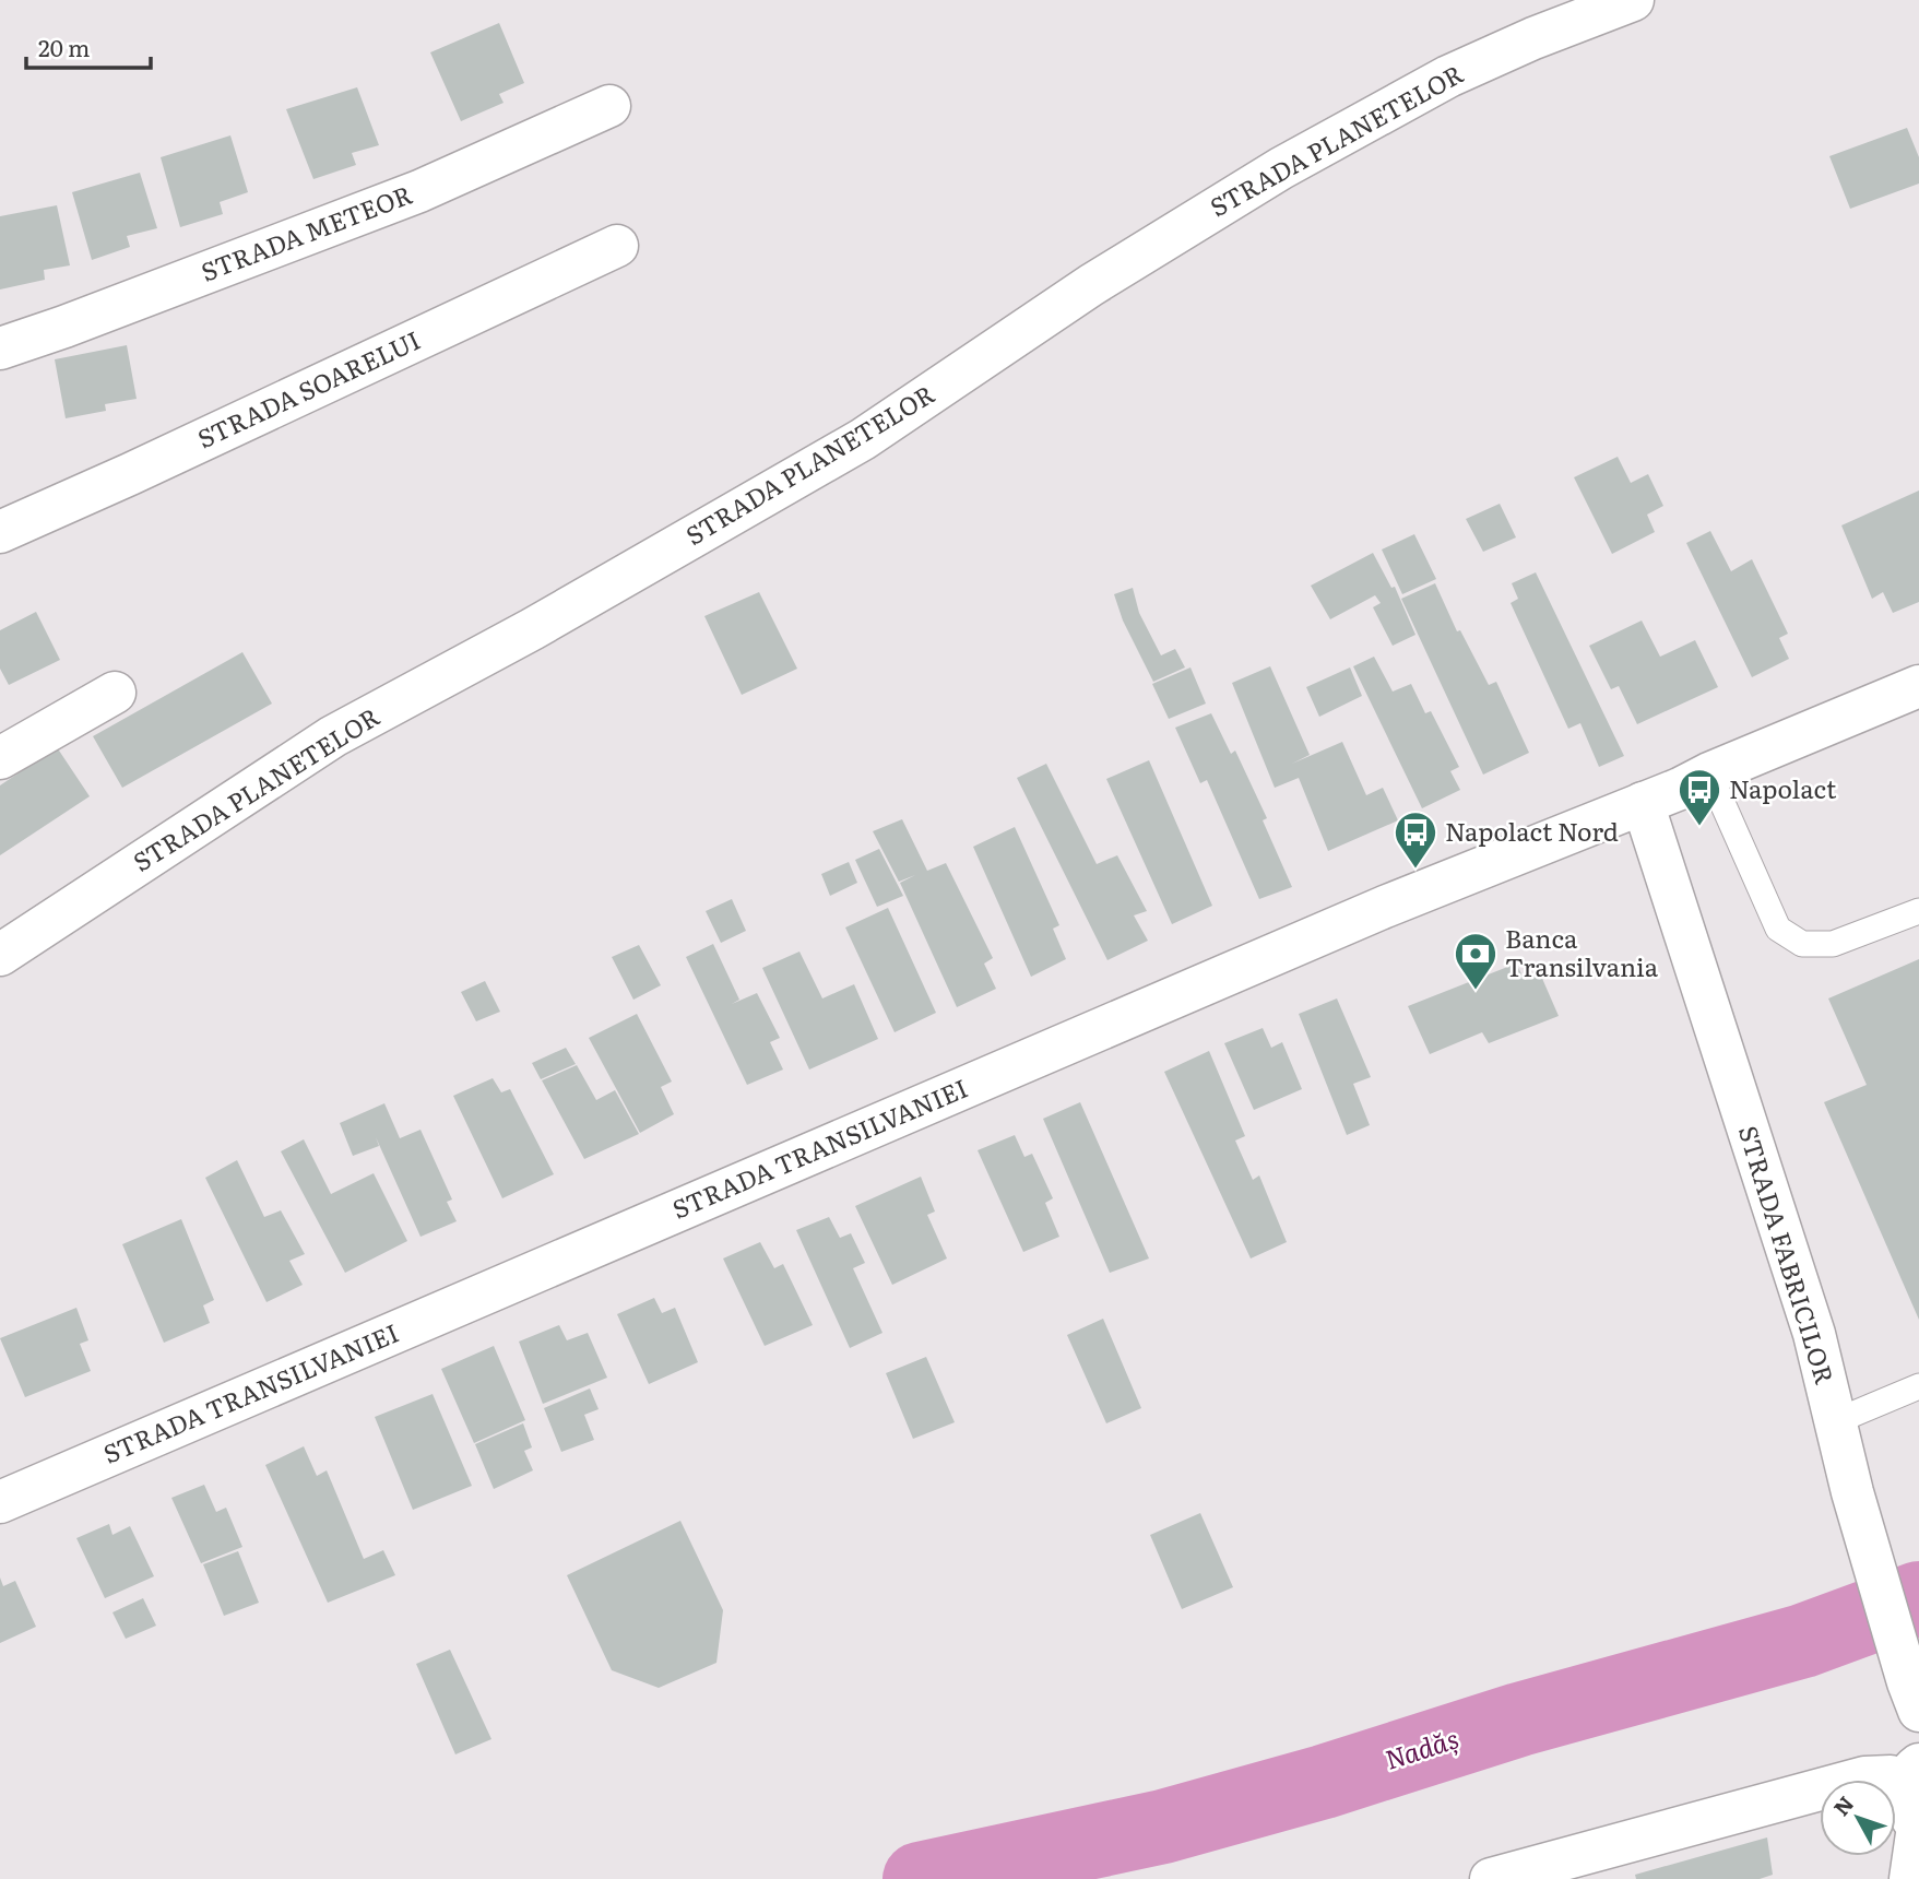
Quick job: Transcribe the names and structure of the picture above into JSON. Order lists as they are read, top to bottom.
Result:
{
  "streets": {
    "street": [
      "STRADA PLANETELOR",
      "STRADA METEOR",
      "STRADA SOARELUI",
      "STRADA TRANSILVANIEI",
      "STRADA FABRICILOR"
    ]
  },
  "crossings": [
    ["STRADA TRANSILVANIEI", "STRADA FABRICILOR"]
  ],
  "water": ["Nadăș"],
  "places": {
    "bus stop": ["Napolact", "Napolact Nord"],
    "bank": ["Banca Transilvania"]
  },
  "scale_bar": "20 m",
  "north": "top left"
}
